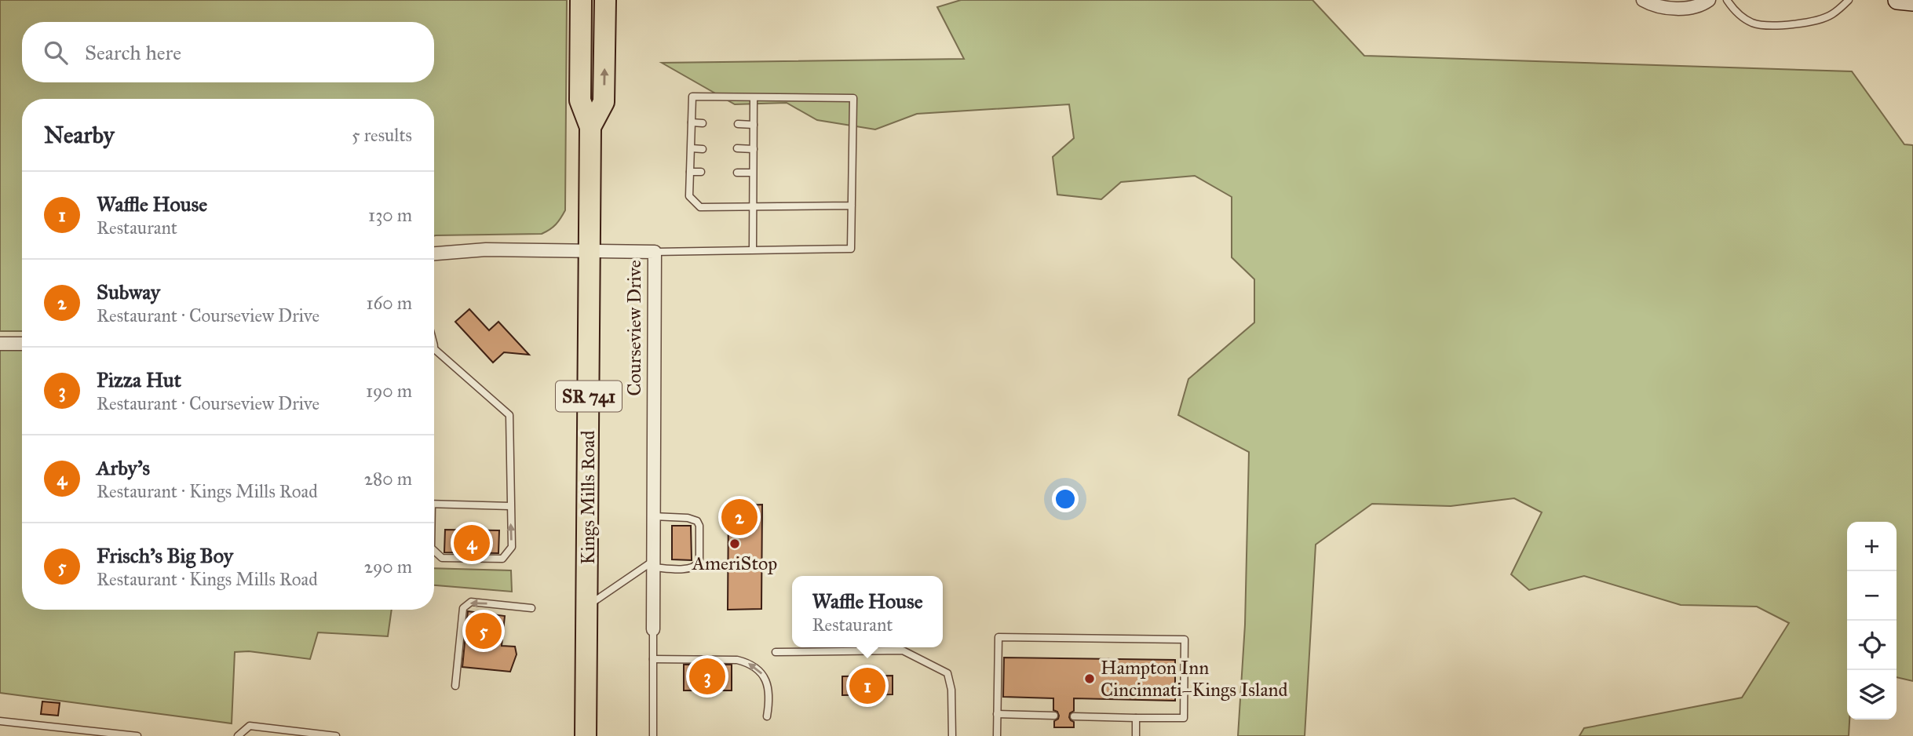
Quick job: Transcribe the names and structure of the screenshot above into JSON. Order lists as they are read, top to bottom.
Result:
{
  "streets": {
    "main road": ["SR 741", "Kings Mills Road"],
    "street": ["Courseview Drive"]
  },
  "crossings": [
    ["Courseview Drive", "Kings Mills Road"]
  ],
  "places": ["AmeriStop", "Hampton Inn Cincinnati–Kings Island"],
  "page": {
    "search": "Search here",
    "heading": ["Nearby", "5 results"],
    "list": [
      {
        "mark": "1",
        "name": "Waffle House",
        "note": "Restaurant",
        "value": "130 m"
      },
      {
        "mark": "2",
        "name": "Subway",
        "note": "Restaurant · Courseview Drive",
        "value": "160 m"
      },
      {
        "mark": "3",
        "name": "Pizza Hut",
        "note": "Restaurant · Courseview Drive",
        "value": "190 m"
      },
      {
        "mark": "4",
        "name": "Arby's",
        "note": "Restaurant · Kings Mills Road",
        "value": "280 m"
      },
      {
        "mark": "5",
        "name": "Frisch's Big Boy",
        "note": "Restaurant · Kings Mills Road",
        "value": "290 m"
      }
    ],
    "pins": [
      "2",
      "4",
      "5",
      "3",
      "1"
    ],
    "map_buttons": ["+", "−"],
    "popup": ["Waffle House", "Restaurant"]
  }
}
